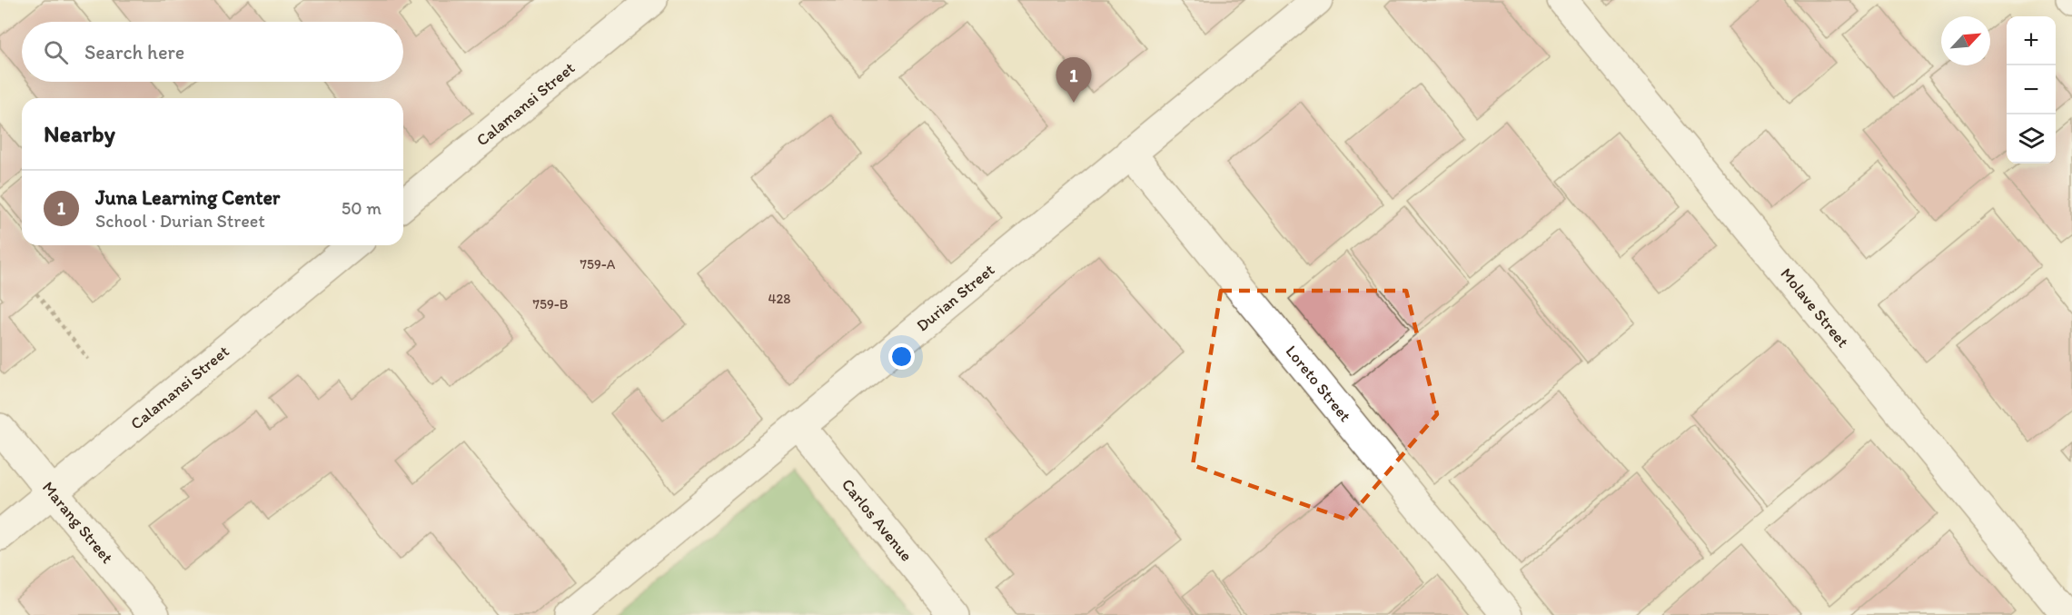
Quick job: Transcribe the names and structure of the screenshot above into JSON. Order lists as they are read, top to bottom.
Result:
{
  "streets": {
    "street": [
      "Calamansi Street",
      "Durian Street",
      "Molave Street",
      "Loreto Street",
      "Carlos Avenue",
      "Marang Street"
    ]
  },
  "crossings": [
    ["Calamansi Street", "Marang Street"],
    ["Durian Street", "Loreto Street"],
    ["Durian Street", "Carlos Avenue"]
  ],
  "house_numbers": ["759-A", "428", "759-B"],
  "north": "top right",
  "page": {
    "map_buttons": ["+", "−"],
    "search": "Search here",
    "pins": "1",
    "heading": "Nearby",
    "list": [
      {
        "mark": "1",
        "name": "Juna Learning Center",
        "note": "School · Durian Street",
        "value": "50 m"
      }
    ]
  }
}
